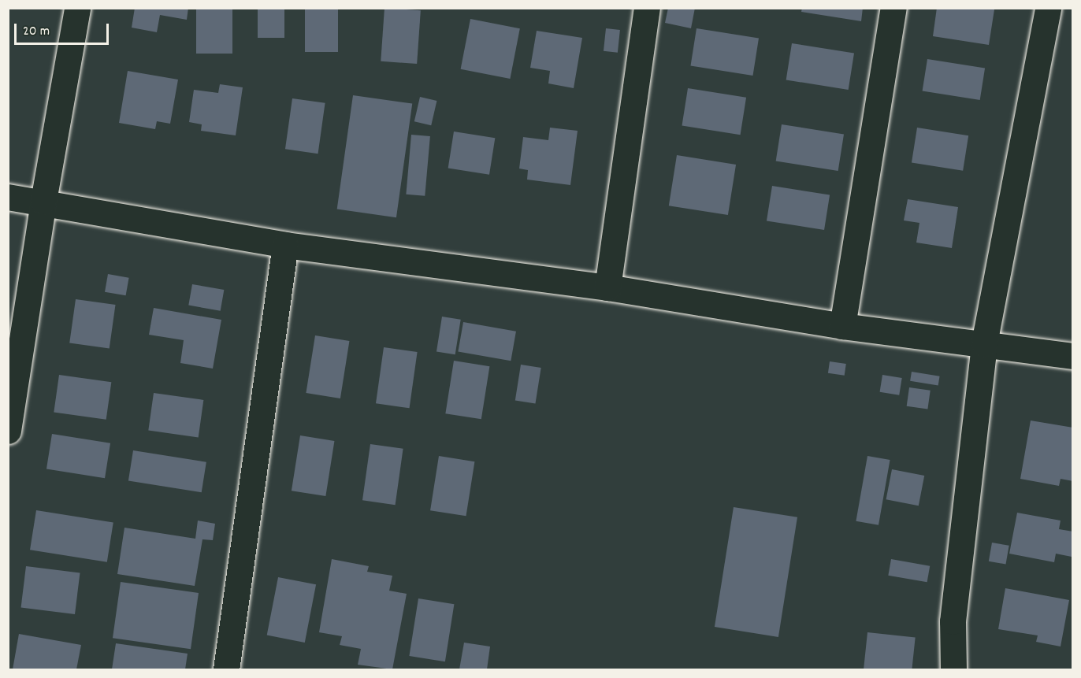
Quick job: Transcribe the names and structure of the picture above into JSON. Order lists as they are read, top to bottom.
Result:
{
  "scale_bar": "20 m"
}
